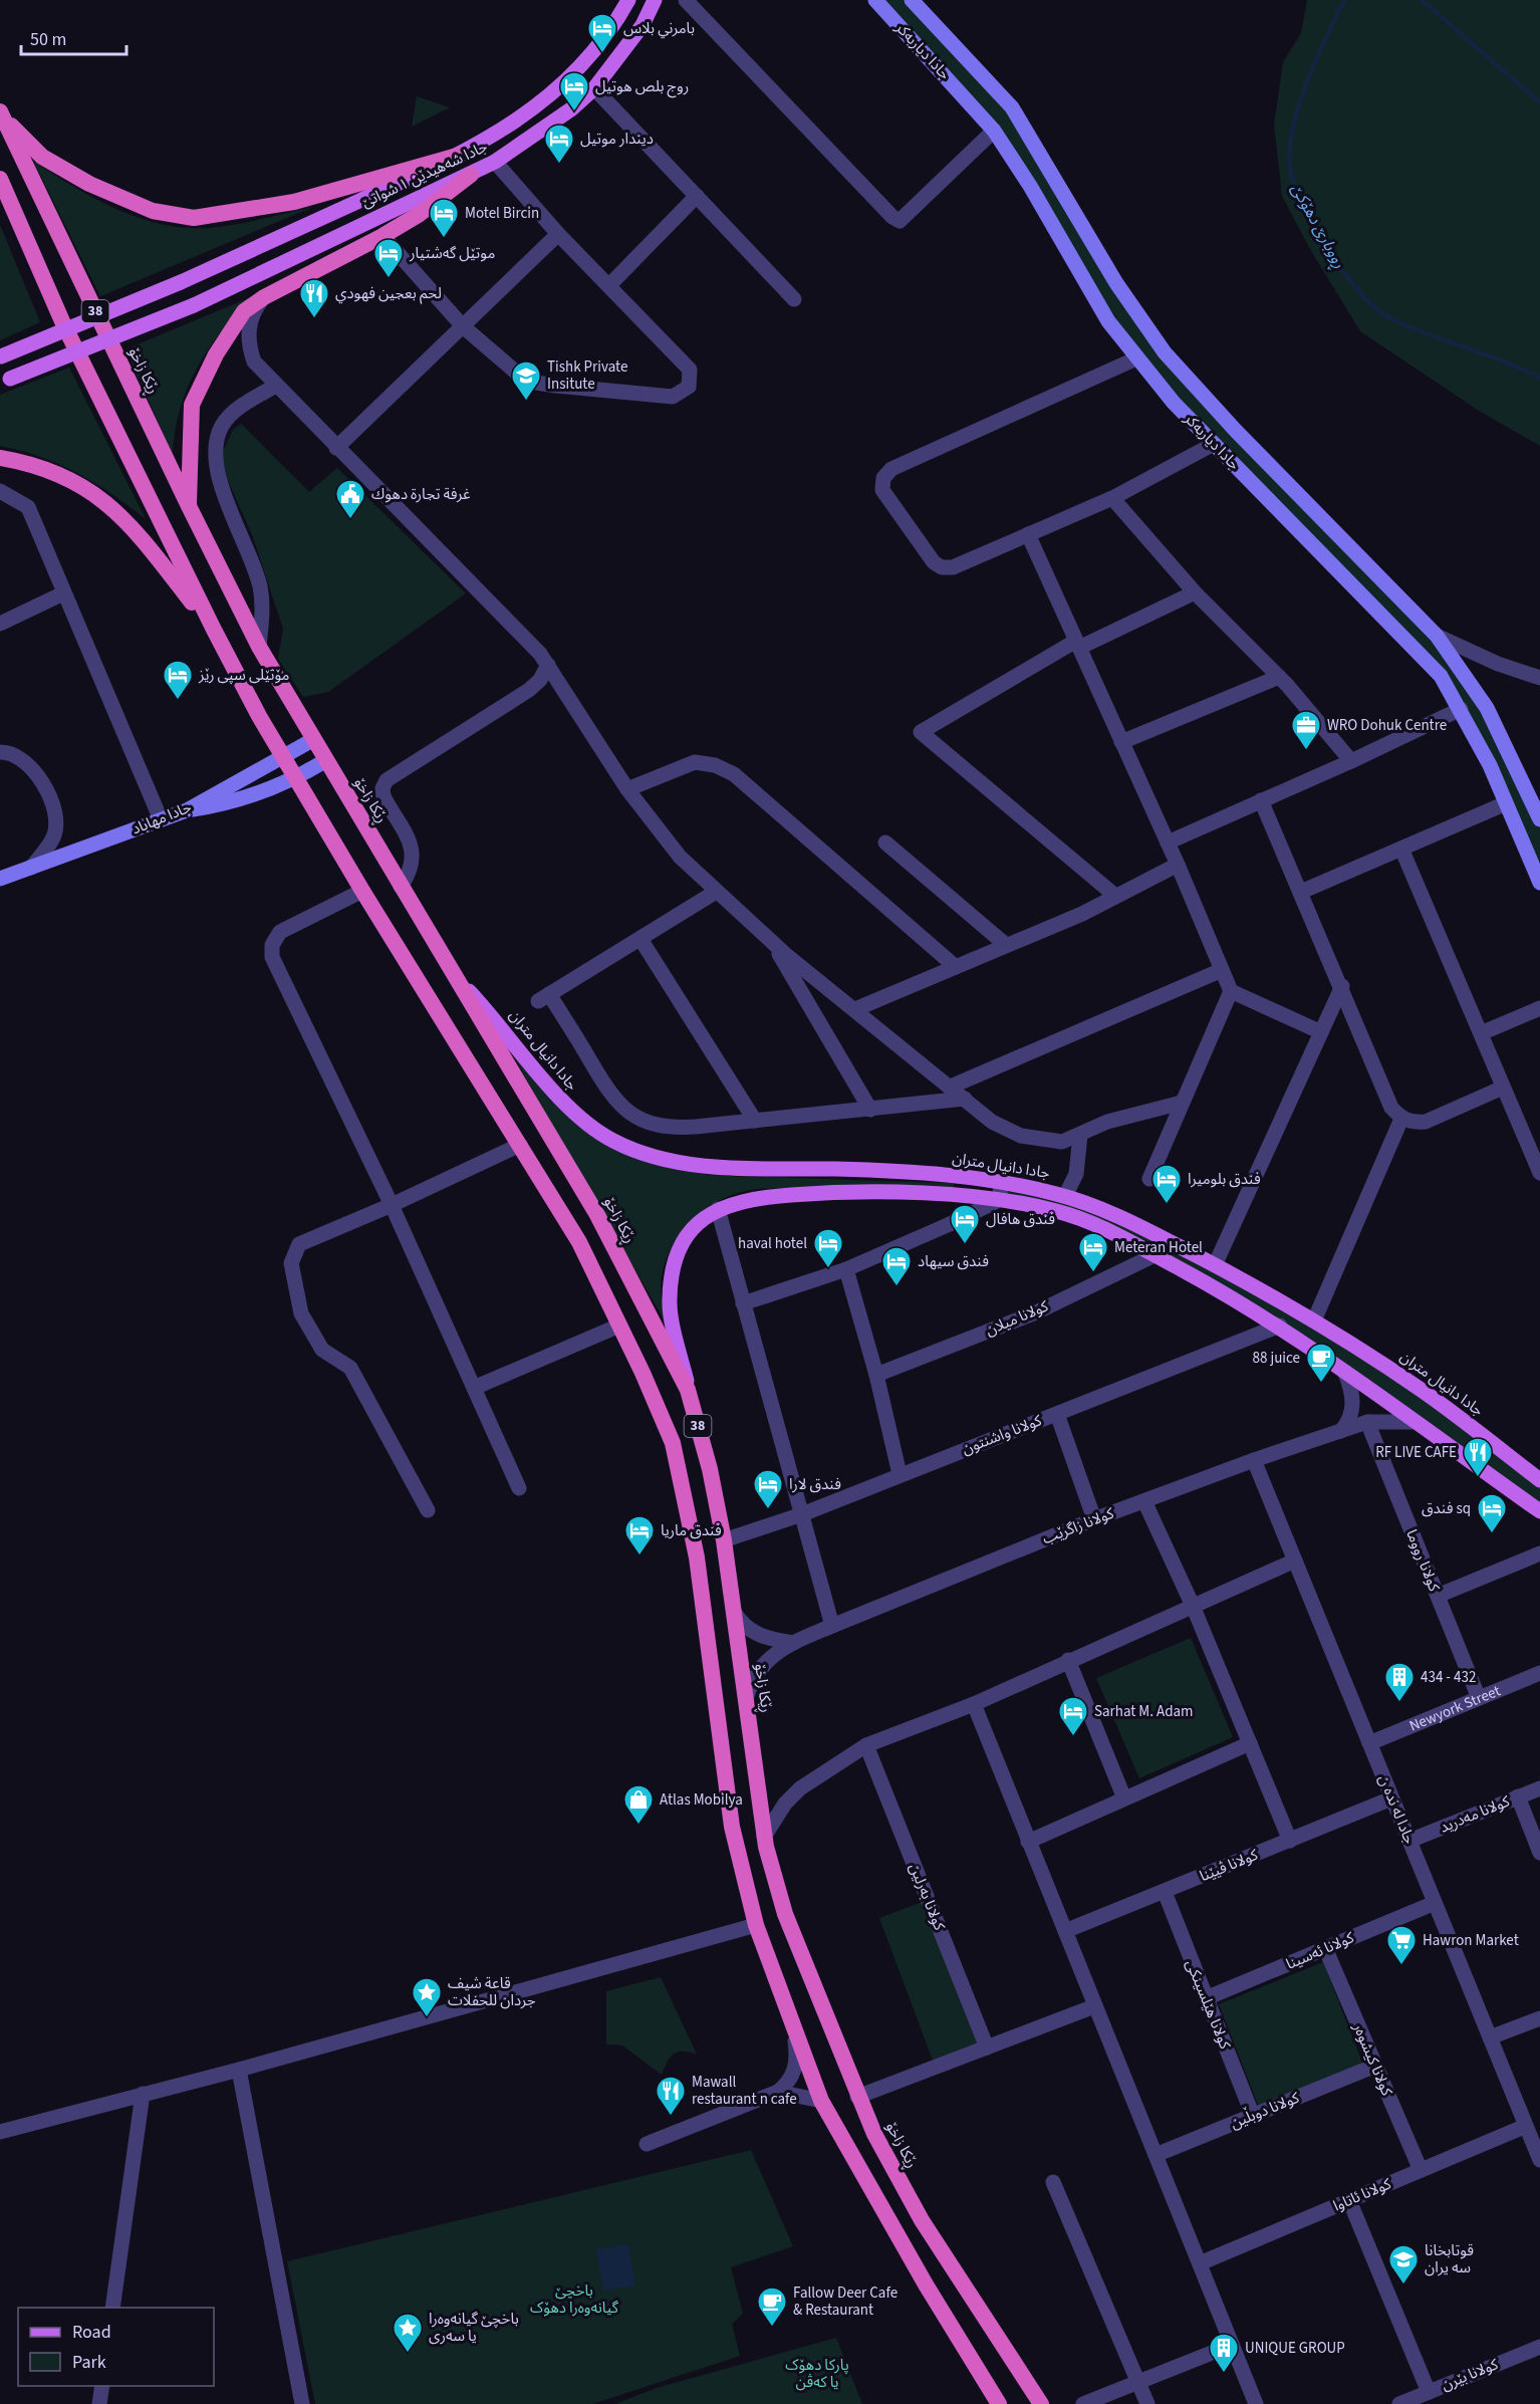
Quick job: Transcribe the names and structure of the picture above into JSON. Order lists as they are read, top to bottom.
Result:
{
  "streets": {
    "highway": ["38", "ڕێکا زاخۆ"],
    "main road": [
      "جادا دیاربه‌كر",
      "جادا شەهیدێن ١ شواتێ",
      "جادا مهاباد",
      "جادا دانيال متران"
    ],
    "street": [
      "كولانا ميلان",
      "كولانا واشنتون",
      "كولانا زاگرێب",
      "كولانا رووما",
      "Newyork Street",
      "جادا له نده ن",
      "كولانا مه‌درید",
      "كولانا ڤیێنا",
      "كولانا بەرلین",
      "كولانا ئەسینا",
      "كولانا ھێلسینکی",
      "كولانا كیشوه‌ر",
      "كولانا دوبڵین",
      "كولانا ئاتاوا",
      "كولانا بێرن"
    ]
  },
  "crossings": [
    ["38", "جادا مهاباد"],
    ["ڕێکا زاخۆ", "جادا مهاباد"],
    ["ڕێکا زاخۆ", "جادا دانيال متران"],
    ["ڕێکا زاخۆ", "كولانا واشنتون"],
    ["ڕێکا زاخۆ", "كولانا زاگرێب"],
    ["كولانا زاگرێب", "كولانا رووما"],
    ["كولانا زاگرێب", "جادا له نده ن"],
    ["كولانا رووما", "Newyork Street"],
    ["Newyork Street", "جادا له نده ن"],
    ["جادا له نده ن", "كولانا مه‌درید"],
    ["جادا له نده ن", "كولانا ڤیێنا"],
    ["جادا له نده ن", "كولانا ئەسینا"],
    ["جادا له نده ن", "كولانا ئاتاوا"],
    ["كولانا ڤیێنا", "كولانا ھێلسینکی"],
    ["كولانا ئەسینا", "كولانا ھێلسینکی"],
    ["كولانا ئەسینا", "كولانا كیشوه‌ر"],
    ["كولانا ھێلسینکی", "كولانا دوبڵین"],
    ["كولانا كیشوه‌ر", "كولانا دوبڵین"],
    ["كولانا كیشوه‌ر", "كولانا ئاتاوا"]
  ],
  "water": ["ڕووبارێ دهۆكێ"],
  "parks": ["باخچێ گیانه‌وه‌را دهۆک", "پاركا دهۆک يا كەڤن"],
  "places": {
    "hotel": [
      "بامرني بلاس",
      "روج بلص هوتيل",
      "ديندار موتيل",
      "Motel Bircin",
      "موتێل گەشتیار",
      "مۆتێلی سپی رێز",
      "فندق بلوميرا",
      "فندق هافال",
      "haval hotel",
      "Meteran Hotel",
      "فندق سيهاد",
      "فندق لارا",
      "فندق sq",
      "فندق ماريا",
      "Sarhat M. Adam"
    ],
    "restaurant": ["لحم بعجين فهودي", "RF LIVE CAFE", "Mawall restaurant n cafe"],
    "school or university": ["Tishk Private Insitute", "قوتابخانا سه يران"],
    "public building": ["غرفة تجارة دهوك"],
    "office": ["WRO Dohuk Centre"],
    "cafe": ["88 juice", "Fallow Deer Cafe & Restaurant"],
    "building": ["434 - 432", "UNIQUE GROUP"],
    "shop": ["Atlas Mobilya"],
    "supermarket": ["Hawron Market"],
    "place": ["قاعة شيف جردان للحفلات", "باخچێ گیانەوەرا یا سەری"]
  },
  "legend": ["Road", "Park"],
  "scale_bar": "50 m"
}
